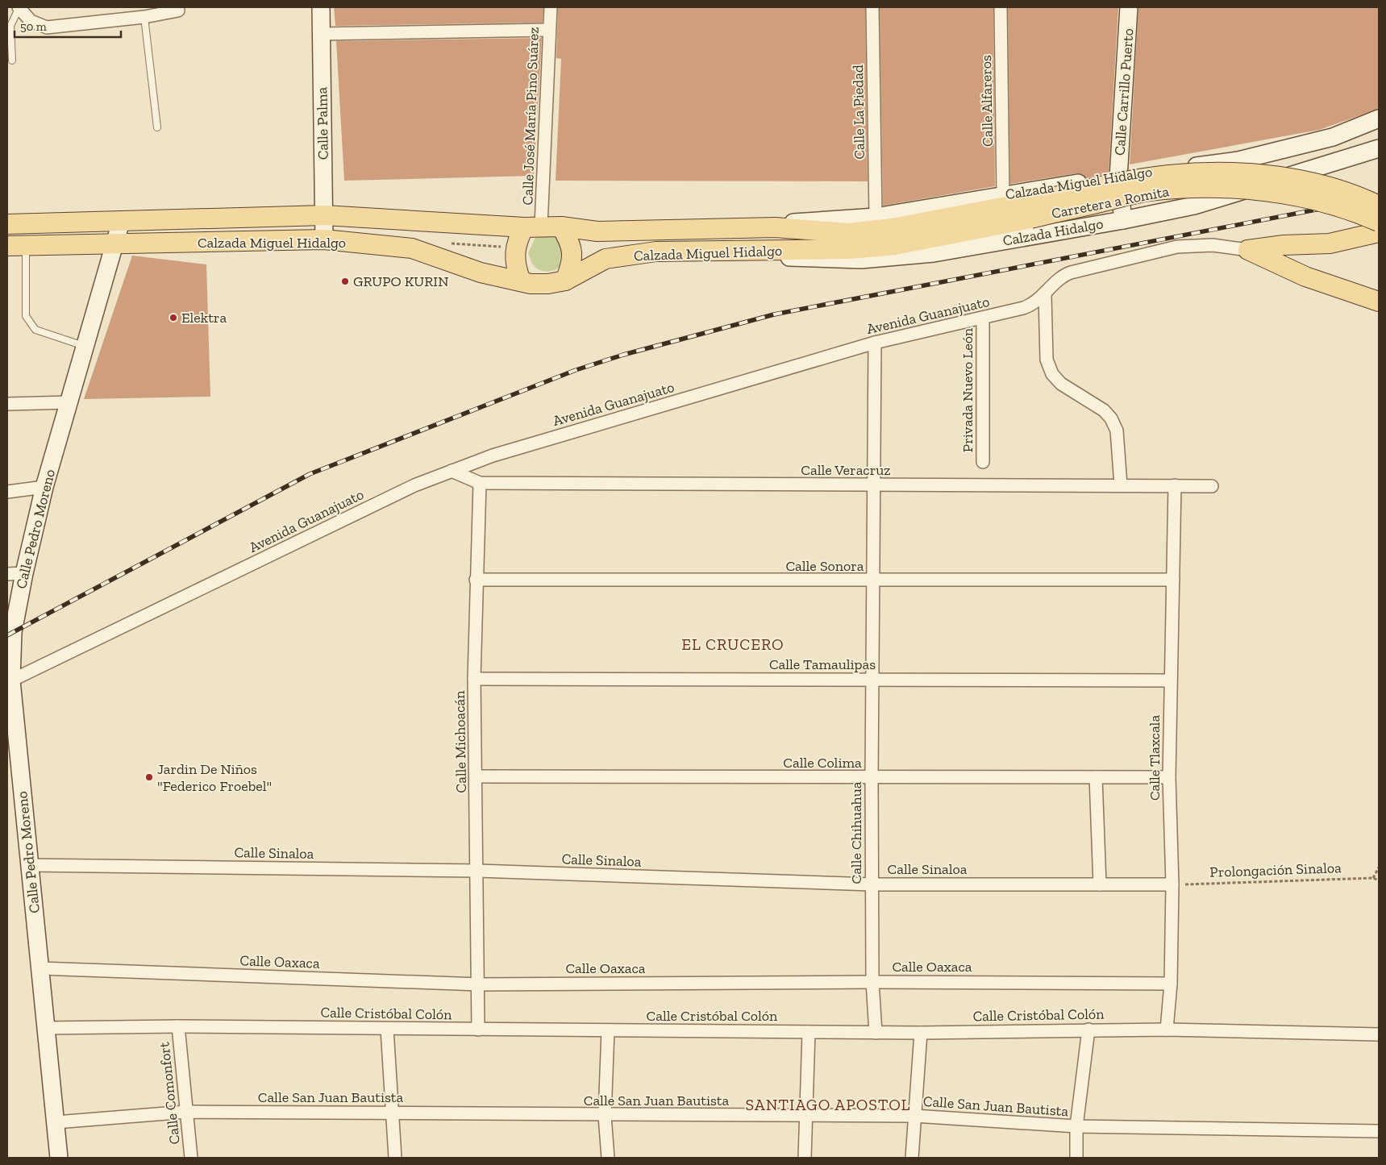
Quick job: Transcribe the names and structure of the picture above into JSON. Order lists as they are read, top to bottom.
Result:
{
  "streets": {
    "main road": ["Calzada Miguel Hidalgo", "Carretera a Romita"],
    "street": [
      "Calle Carrillo Puerto",
      "Calle Alfareros",
      "Calle La Piedad",
      "Calle José María Pino Suárez",
      "Calle Palma",
      "Calzada Hidalgo",
      "Avenida Guanajuato",
      "Privada Nuevo León",
      "Calle Veracruz",
      "Calle Pedro Moreno",
      "Calle Sonora",
      "Calle Tamaulipas",
      "Calle Michoacán",
      "Calle Tlaxcala",
      "Calle Colima",
      "Calle Chihuahua",
      "Calle Sinaloa",
      "Calle Oaxaca",
      "Calle Cristóbal Colón",
      "Calle Comonfort",
      "Calle San Juan Bautista"
    ],
    "path": ["Prolongación Sinaloa"]
  },
  "crossings": [
    ["Calle Carrillo Puerto", "Calzada Miguel Hidalgo"],
    ["Calle Carrillo Puerto", "Calzada Hidalgo"],
    ["Calle Alfareros", "Calzada Miguel Hidalgo"],
    ["Calle La Piedad", "Calzada Miguel Hidalgo"],
    ["Calle José María Pino Suárez", "Calzada Miguel Hidalgo"],
    ["Calle Palma", "Calzada Miguel Hidalgo"],
    ["Calzada Miguel Hidalgo", "Carretera a Romita"],
    ["Calzada Miguel Hidalgo", "Calzada Hidalgo"],
    ["Calzada Miguel Hidalgo", "Calle Pedro Moreno"],
    ["Avenida Guanajuato", "Privada Nuevo León"],
    ["Avenida Guanajuato", "Calle Pedro Moreno"],
    ["Avenida Guanajuato", "Calle Chihuahua"],
    ["Calle Veracruz", "Calle Michoacán"],
    ["Calle Veracruz", "Calle Tlaxcala"],
    ["Calle Veracruz", "Calle Chihuahua"],
    ["Calle Pedro Moreno", "Calle Sinaloa"],
    ["Calle Pedro Moreno", "Calle Oaxaca"],
    ["Calle Pedro Moreno", "Calle Cristóbal Colón"],
    ["Calle Pedro Moreno", "Calle San Juan Bautista"],
    ["Calle Sonora", "Calle Michoacán"],
    ["Calle Sonora", "Calle Tlaxcala"],
    ["Calle Sonora", "Calle Chihuahua"],
    ["Calle Tamaulipas", "Calle Michoacán"],
    ["Calle Tamaulipas", "Calle Tlaxcala"],
    ["Calle Tamaulipas", "Calle Chihuahua"],
    ["Calle Michoacán", "Calle Colima"],
    ["Calle Michoacán", "Calle Sinaloa"],
    ["Calle Michoacán", "Calle Oaxaca"],
    ["Calle Michoacán", "Calle Cristóbal Colón"],
    ["Calle Tlaxcala", "Calle Colima"],
    ["Calle Tlaxcala", "Calle Sinaloa"],
    ["Calle Tlaxcala", "Prolongación Sinaloa"],
    ["Calle Tlaxcala", "Calle Oaxaca"],
    ["Calle Tlaxcala", "Calle Cristóbal Colón"],
    ["Calle Colima", "Calle Chihuahua"],
    ["Calle Chihuahua", "Calle Sinaloa"],
    ["Calle Chihuahua", "Calle Oaxaca"],
    ["Calle Chihuahua", "Calle Cristóbal Colón"],
    ["Calle Sinaloa", "Prolongación Sinaloa"],
    ["Calle Cristóbal Colón", "Calle Comonfort"],
    ["Calle Comonfort", "Calle San Juan Bautista"]
  ],
  "districts": ["EL CRUCERO", "SANTIAGO APOSTOL"],
  "places": ["GRUPO KURIN", "Elektra", "Jardin De Niños \"Federico Froebel\""],
  "scale_bar": "50 m"
}
